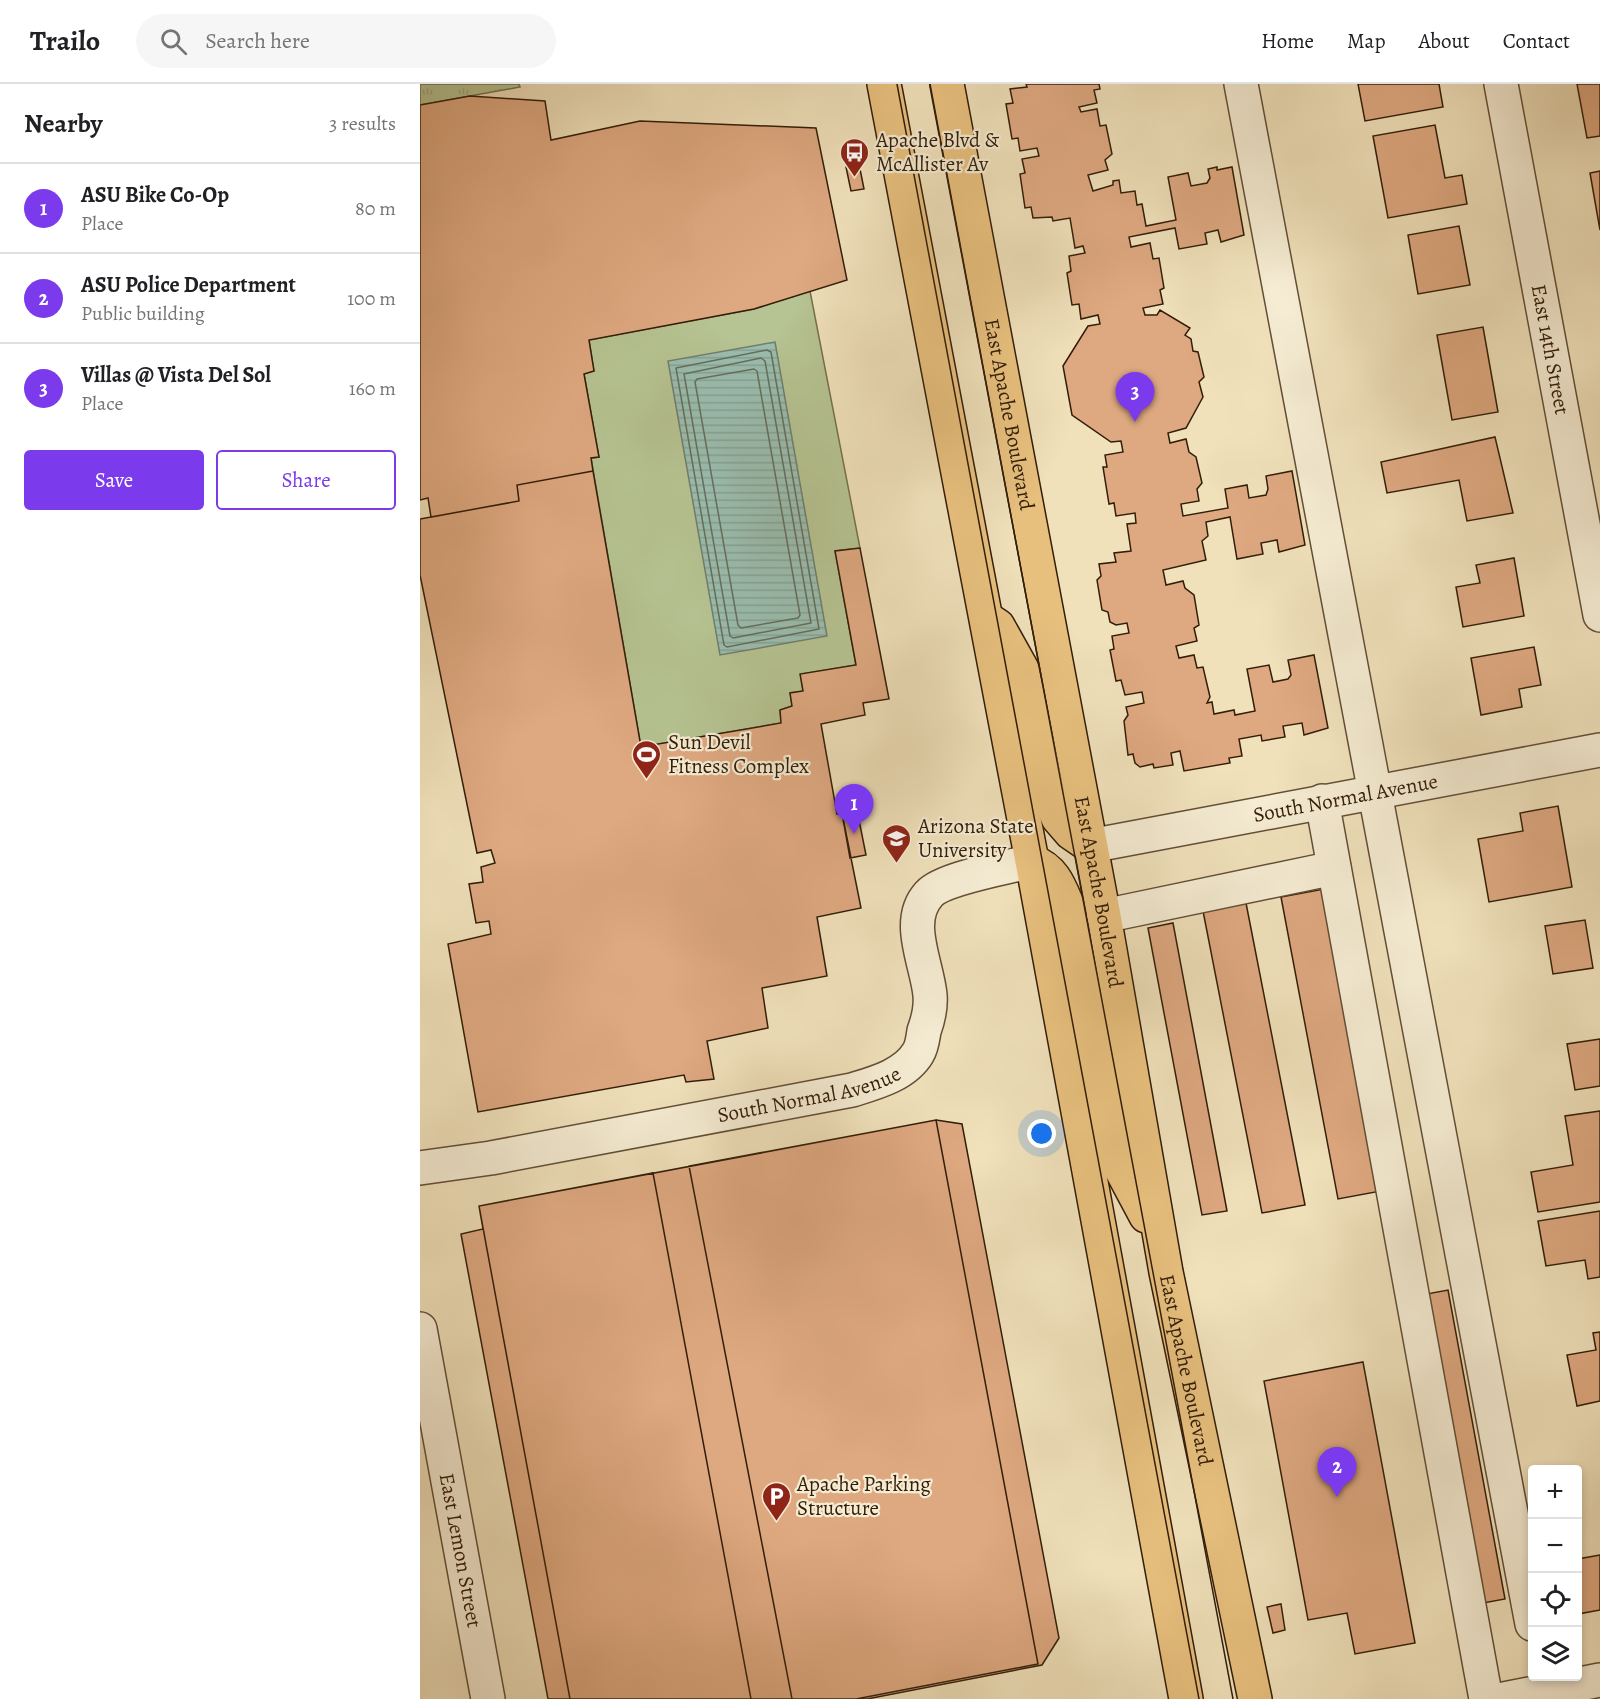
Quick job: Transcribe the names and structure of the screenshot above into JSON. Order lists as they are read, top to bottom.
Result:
{
  "streets": {
    "main road": ["East Apache Boulevard"],
    "street": ["East 14th Street", "South Normal Avenue", "East Lemon Street"]
  },
  "crossings": [
    ["East Apache Boulevard", "South Normal Avenue"]
  ],
  "places": {
    "bus stop": ["Apache Blvd & McAllister Av"],
    "sports": ["Sun Devil Fitness Complex"],
    "school or university": ["Arizona State University"],
    "parking": ["Apache Parking Structure"]
  },
  "page": {
    "header": "Trailo",
    "search": "Search here",
    "nav": [
      "Home",
      "Map",
      "About",
      "Contact"
    ],
    "heading": ["Nearby", "3 results"],
    "list": [
      {
        "mark": "1",
        "name": "ASU Bike Co-Op",
        "note": "Place",
        "value": "80 m"
      },
      {
        "mark": "2",
        "name": "ASU Police Department",
        "note": "Public building",
        "value": "100 m"
      },
      {
        "mark": "3",
        "name": "Villas @ Vista Del Sol",
        "note": "Place",
        "value": "160 m"
      }
    ],
    "pins": ["3", "1", "2"],
    "buttons": ["Save", "Share"],
    "map_buttons": ["+", "−"]
  }
}
